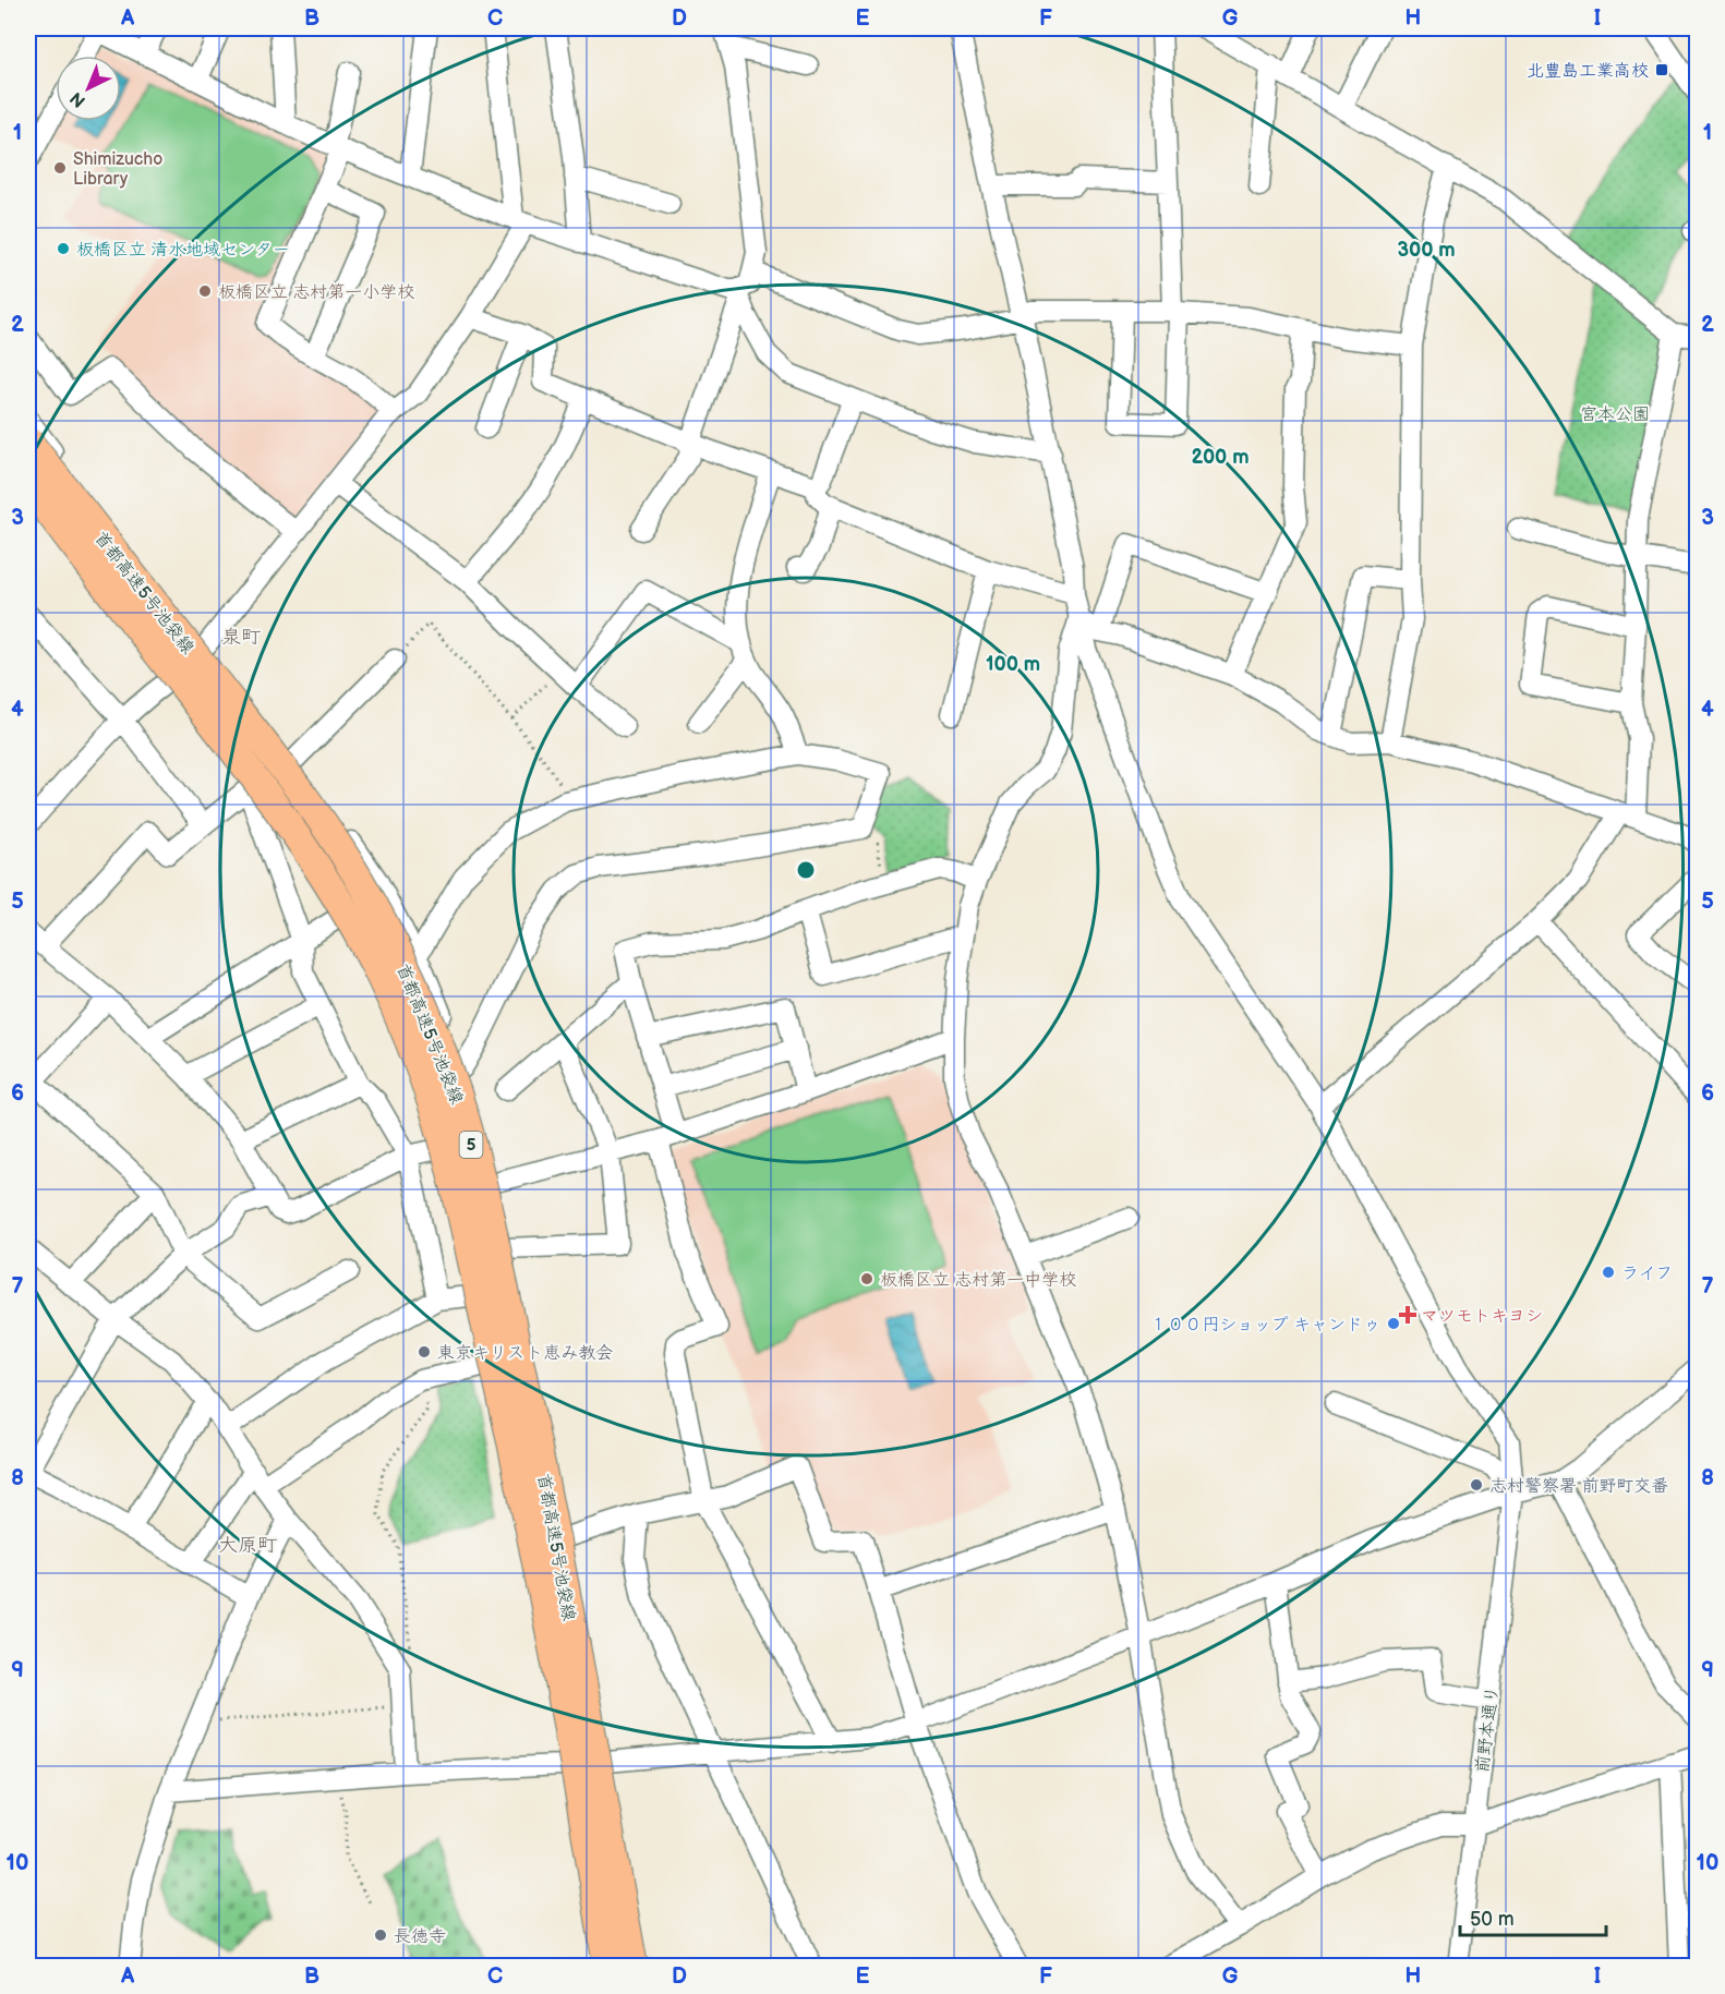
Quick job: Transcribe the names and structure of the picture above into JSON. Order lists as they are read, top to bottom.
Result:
{
  "streets": {
    "highway": ["首都高速5号池袋線", "5"],
    "street": ["前野本通り"]
  },
  "districts": ["泉町", "大原町"],
  "parks": ["宮本公園"],
  "places": {
    "transit": ["北豊島工業高校"],
    "other": [
      "Shimizucho Library",
      "板橋区立 清水地域センター",
      "板橋区立 志村第一小学校",
      "ライフ",
      "板橋区立 志村第一中学校",
      "１００円ショップ キャンドゥ",
      "東京キリスト恵み教会",
      "志村警察署 前野町交番",
      "長徳寺"
    ],
    "health": ["マツモトキヨシ"]
  },
  "scale_bar": "50 m",
  "north": "bottom left",
  "grid": {
    "columns": [
      "A",
      "B",
      "C",
      "D",
      "E",
      "F",
      "G",
      "H",
      "I"
    ],
    "rows": [
      "1",
      "2",
      "3",
      "4",
      "5",
      "6",
      "7",
      "8",
      "9",
      "10"
    ]
  },
  "rings": ["300 m", "200 m", "100 m"]
}
